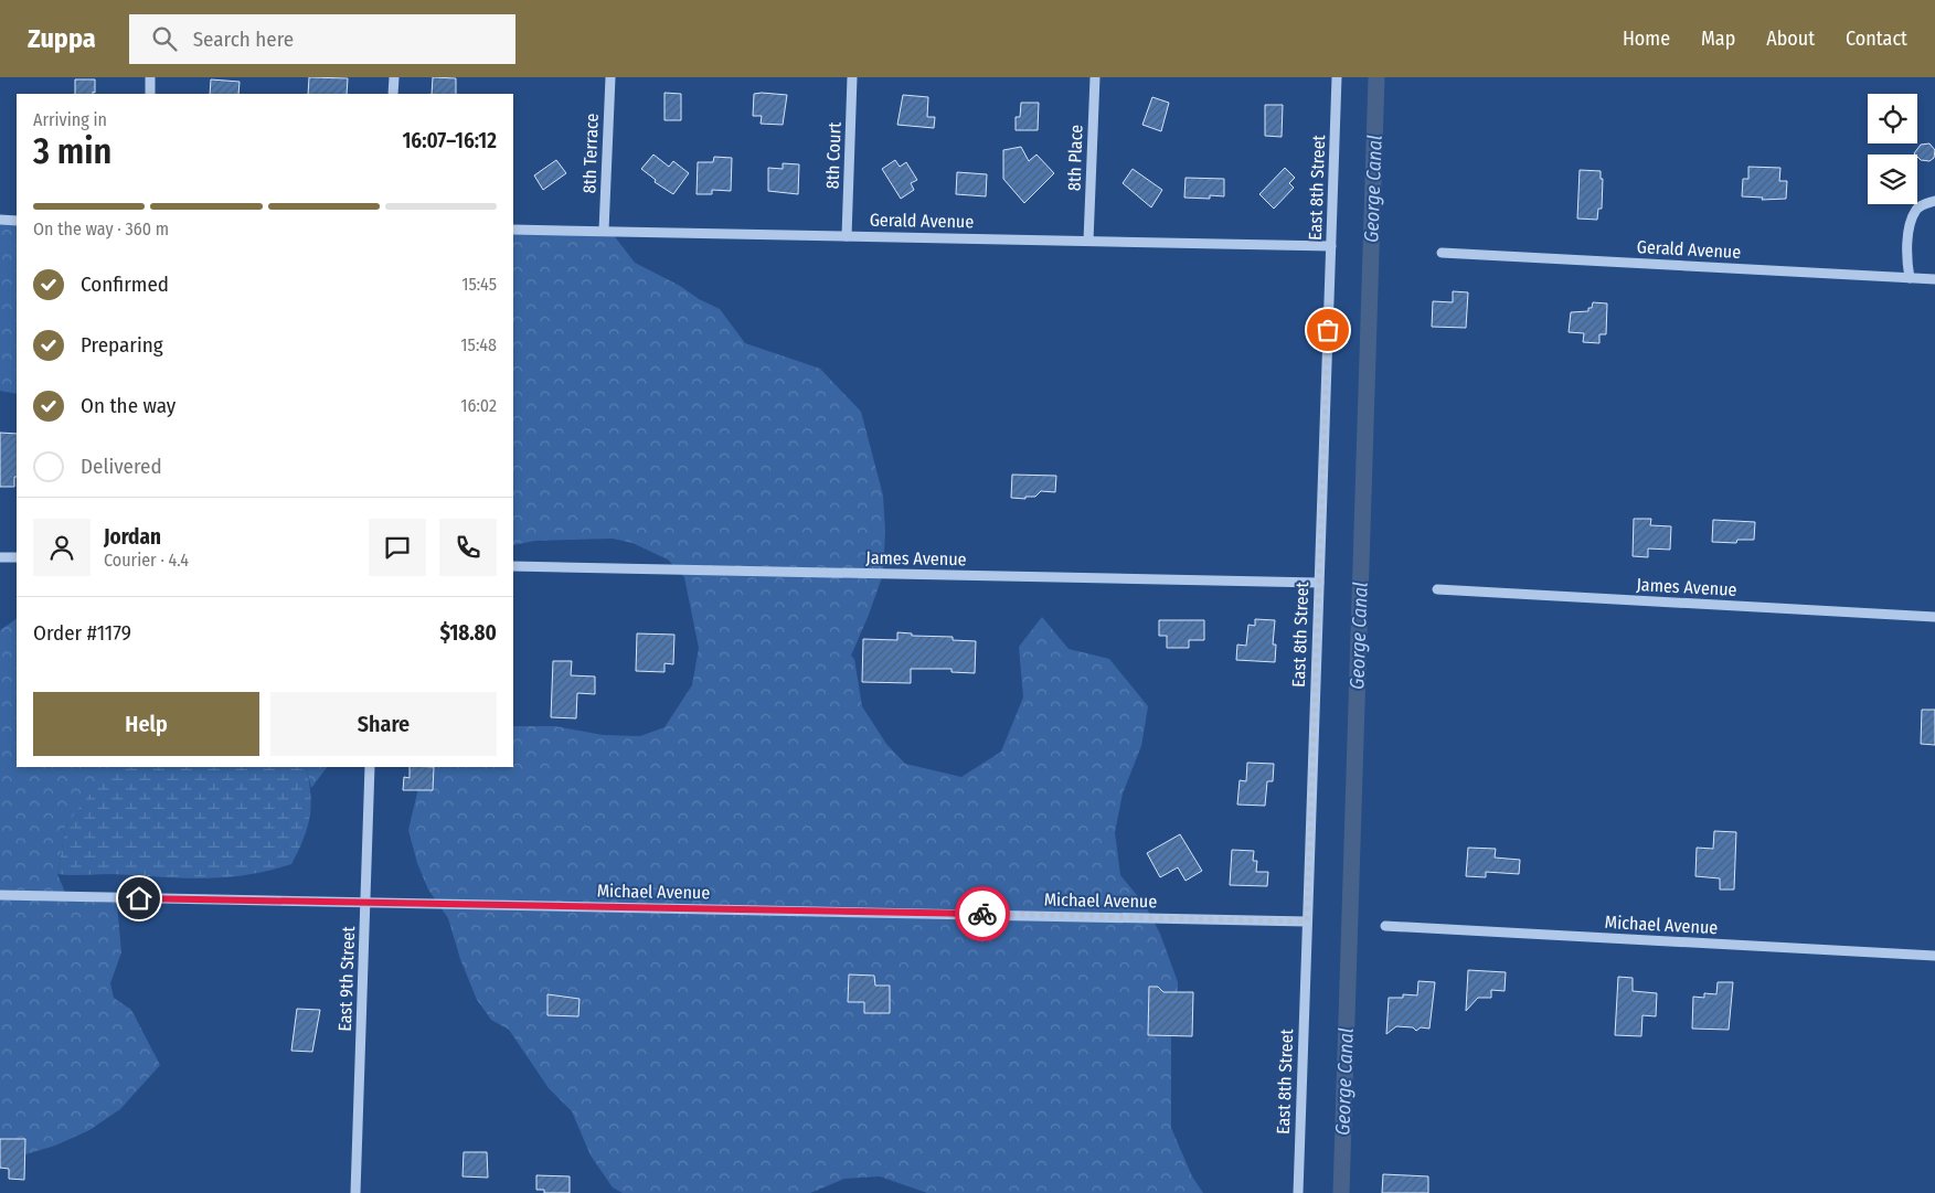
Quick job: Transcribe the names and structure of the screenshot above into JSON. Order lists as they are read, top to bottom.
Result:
{
  "streets": {
    "street": [
      "8th Terrace",
      "8th Court",
      "8th Place",
      "East 8th Street",
      "Gerald Avenue",
      "James Avenue",
      "Michael Avenue",
      "East 9th Street"
    ]
  },
  "crossings": [
    ["8th Terrace", "Gerald Avenue"],
    ["8th Court", "Gerald Avenue"],
    ["8th Place", "Gerald Avenue"],
    ["East 8th Street", "Gerald Avenue"],
    ["East 8th Street", "James Avenue"],
    ["East 8th Street", "Michael Avenue"],
    ["Michael Avenue", "East 9th Street"]
  ],
  "water": ["George Canal"],
  "page": {
    "header": "Zuppa",
    "search": "Search here",
    "nav": [
      "Home",
      "Map",
      "About",
      "Contact"
    ],
    "heading": ["3 min", "Arriving in", "16:07–16:12"],
    "panel": [
      "Jordan",
      "Courier · 4.4",
      "Order #1179",
      "$18.80"
    ],
    "bar": "On the way · 360 m",
    "list": [
      ["Confirmed", "15:45"],
      ["Preparing", "15:48"],
      ["On the way", "16:02"],
      "Delivered"
    ],
    "buttons": ["Help", "Share"]
  }
}
